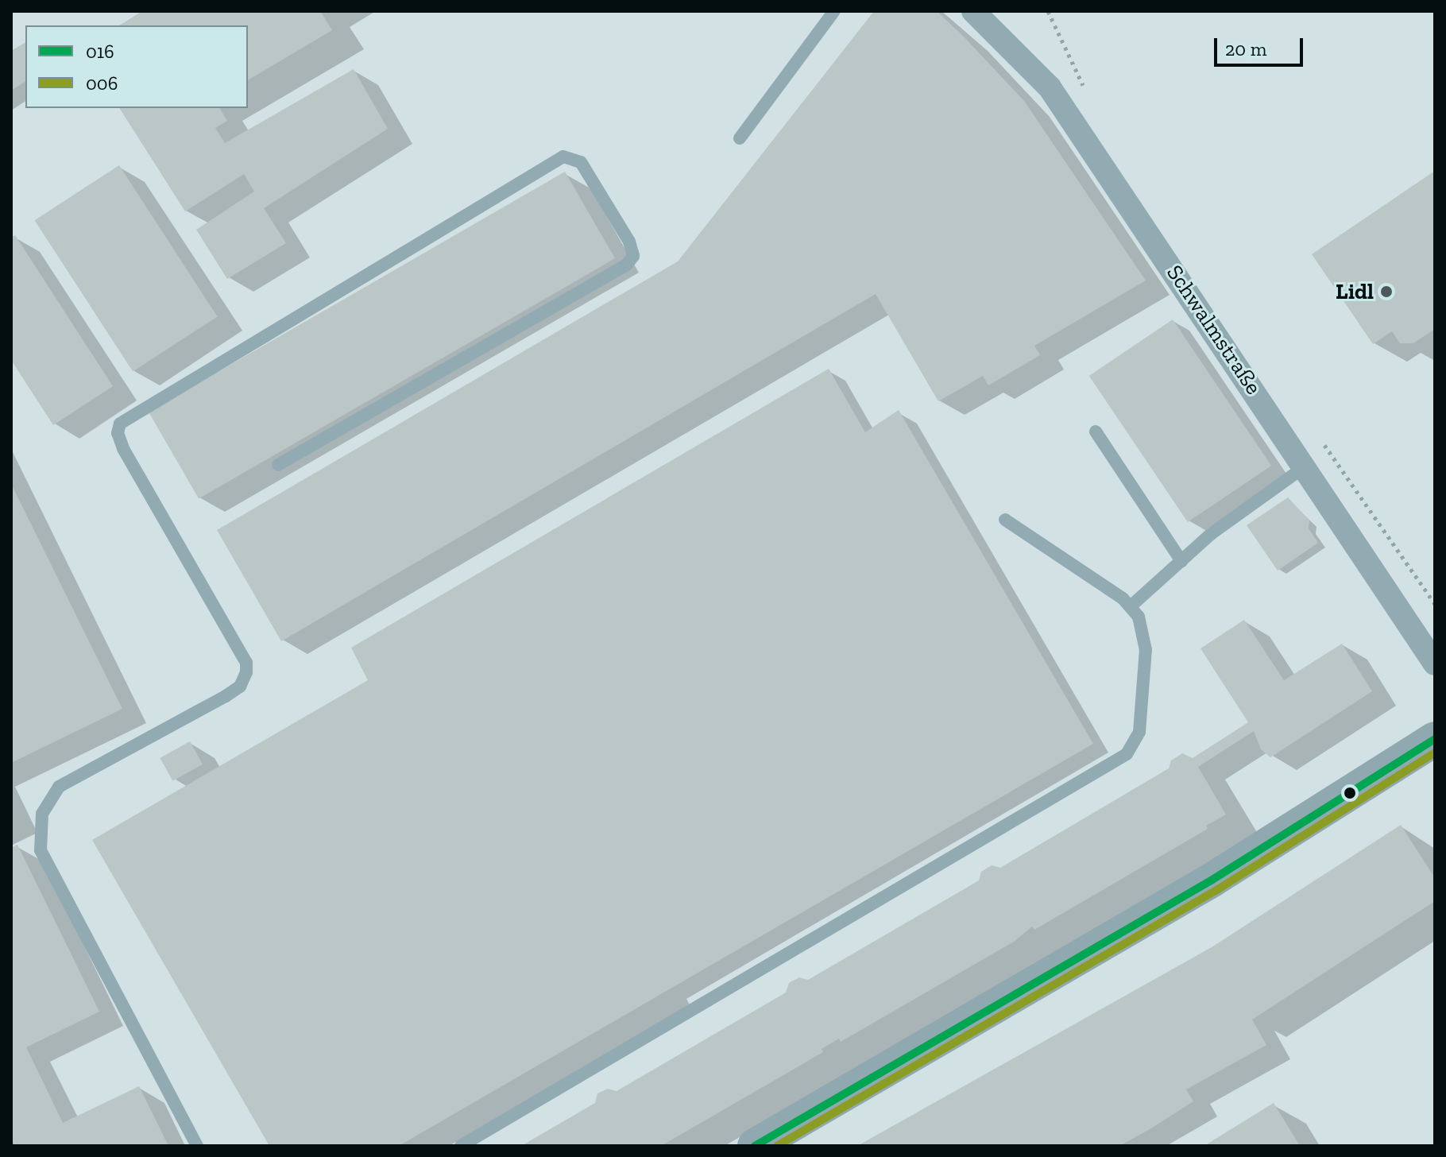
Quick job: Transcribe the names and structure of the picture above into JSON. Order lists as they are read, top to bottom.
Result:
{
  "streets": {
    "street": ["Schwalmstraße"]
  },
  "places": ["Lidl"],
  "lines": ["transit line 016", "transit line 006"],
  "legend": ["016", "006"],
  "scale_bar": "20 m"
}
